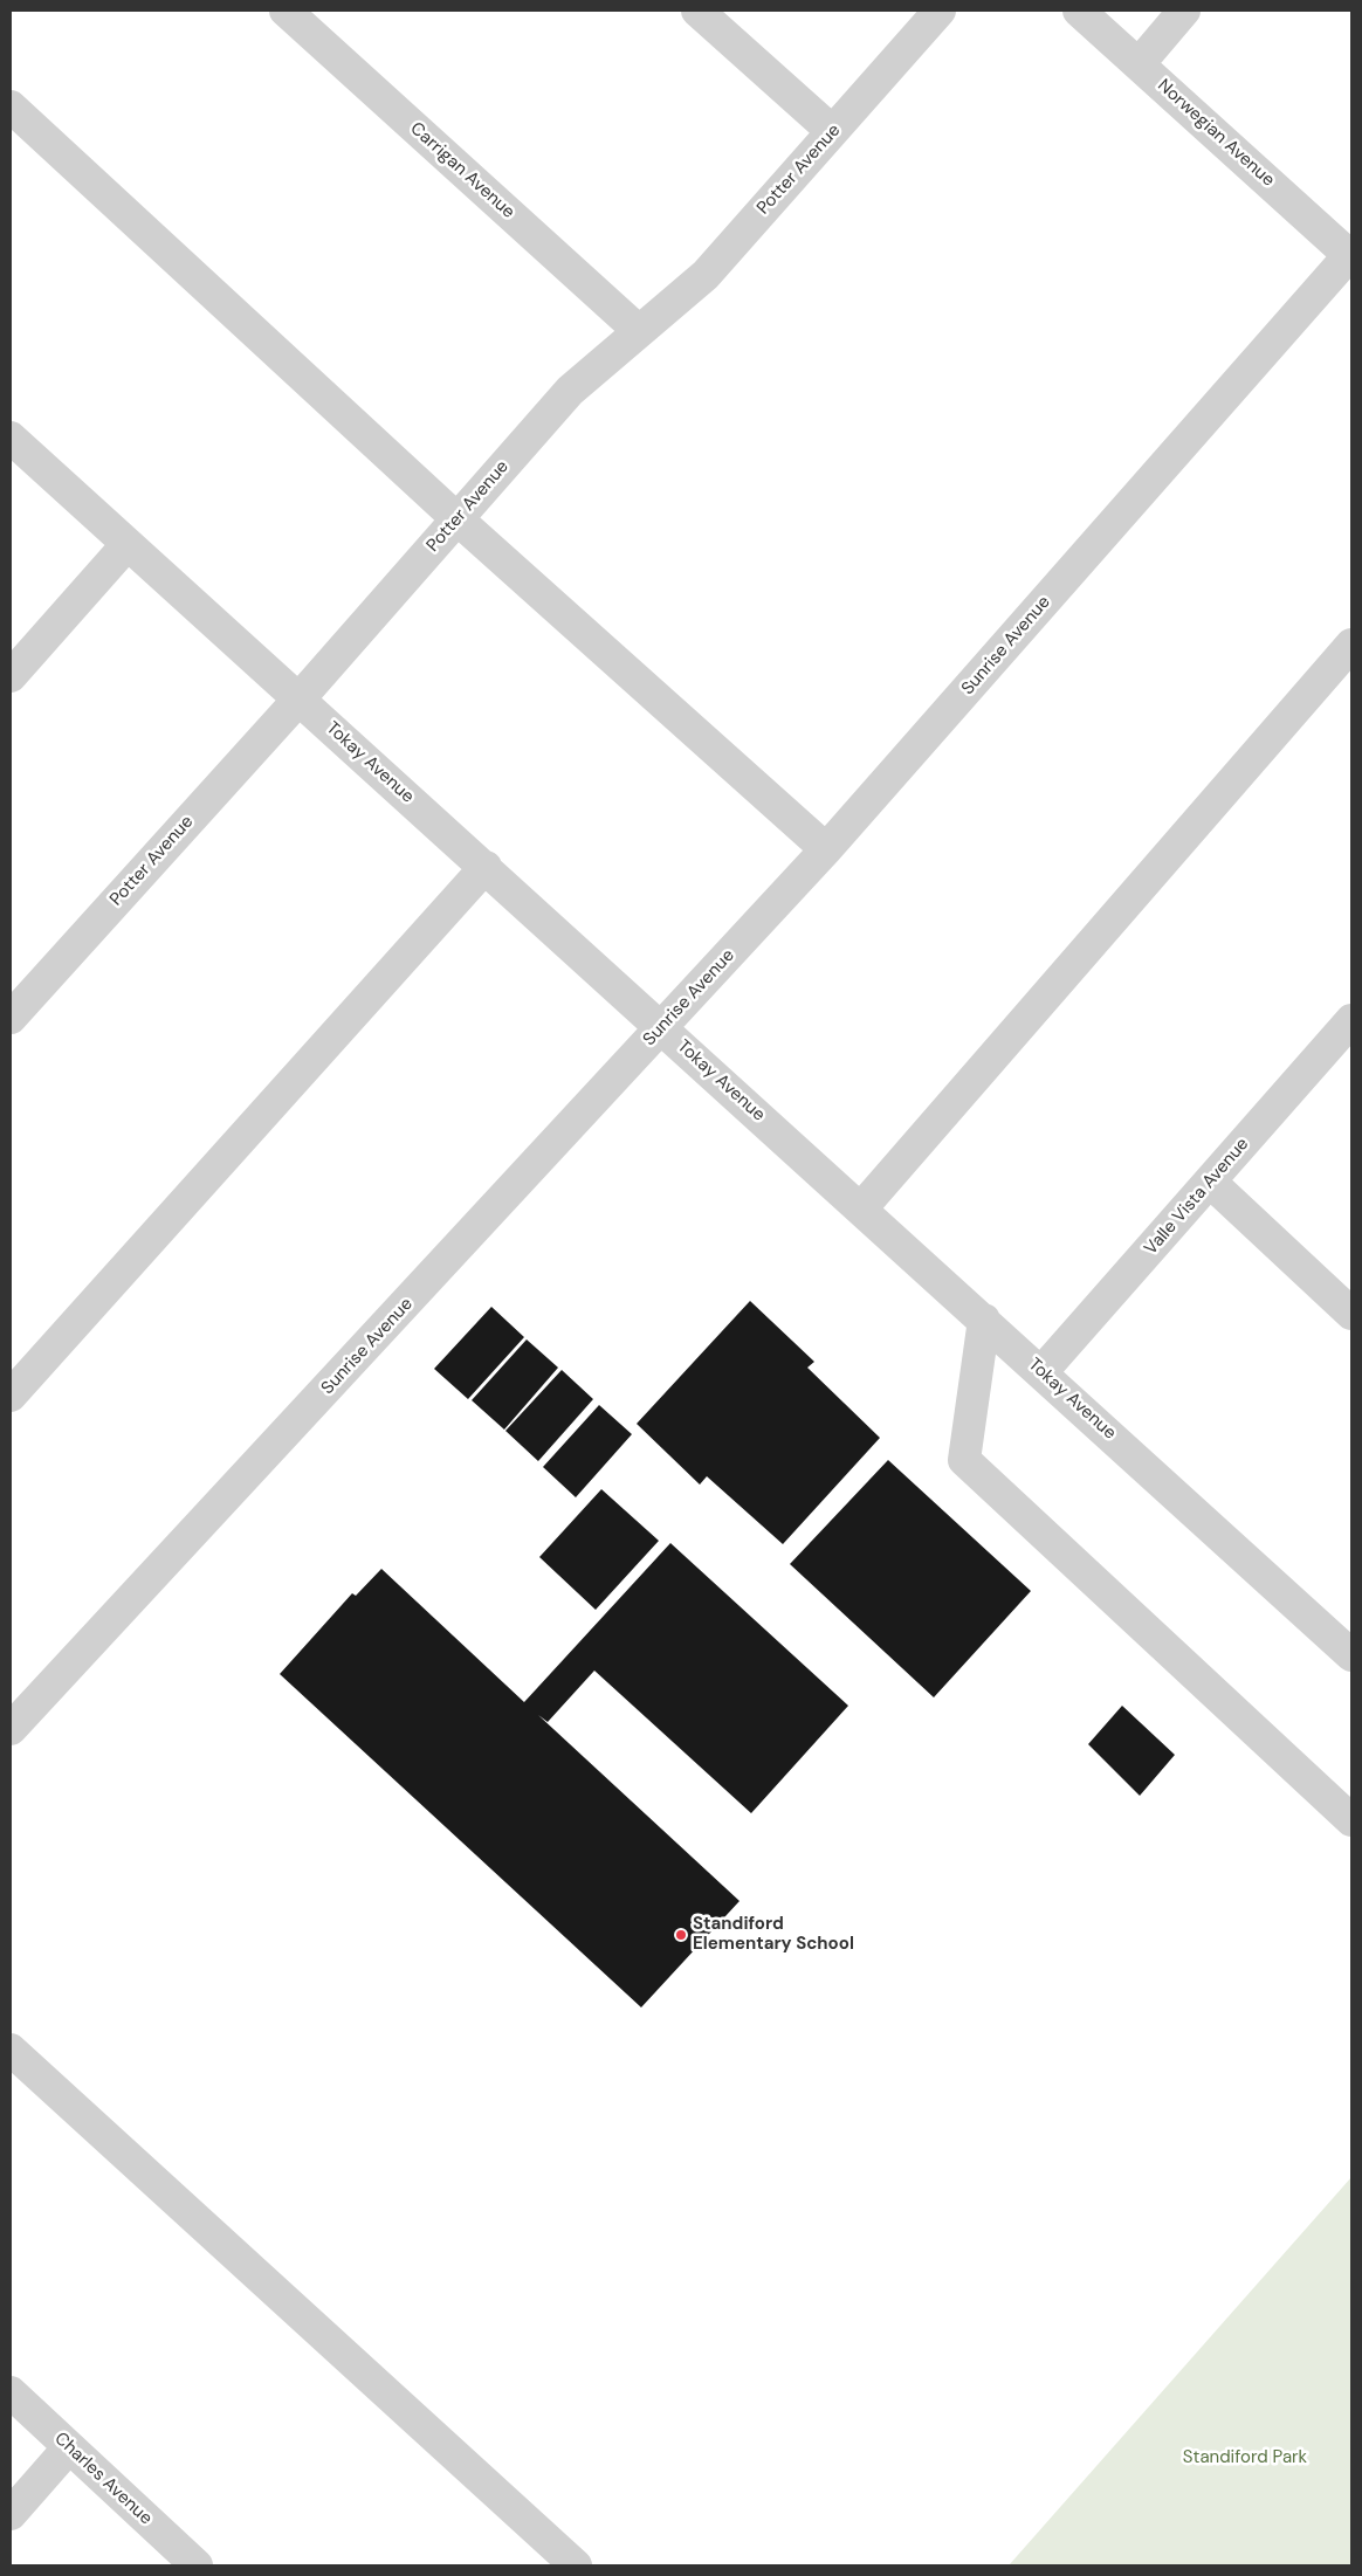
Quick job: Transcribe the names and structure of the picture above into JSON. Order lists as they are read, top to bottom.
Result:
{
  "streets": {
    "street": [
      "Norwegian Avenue",
      "Potter Avenue",
      "Carrigan Avenue",
      "Sunrise Avenue",
      "Tokay Avenue",
      "Valle Vista Avenue",
      "Charles Avenue"
    ]
  },
  "crossings": [
    ["Norwegian Avenue", "Sunrise Avenue"],
    ["Potter Avenue", "Carrigan Avenue"],
    ["Potter Avenue", "Tokay Avenue"],
    ["Sunrise Avenue", "Tokay Avenue"],
    ["Tokay Avenue", "Valle Vista Avenue"]
  ],
  "parks": ["Standiford Park"],
  "places": ["Standiford Elementary School"]
}
